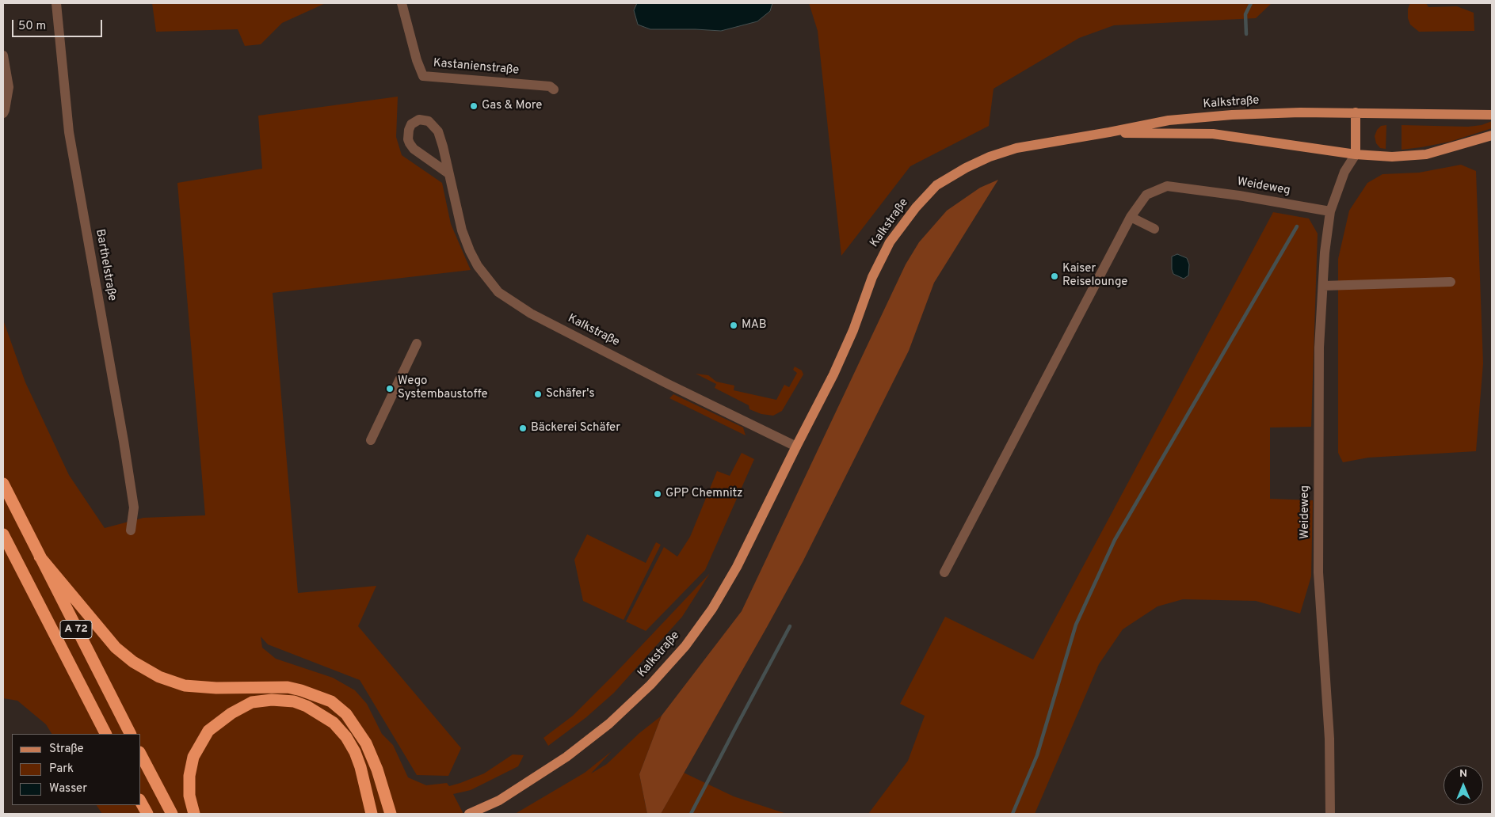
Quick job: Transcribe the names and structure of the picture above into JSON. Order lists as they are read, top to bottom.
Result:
{
  "streets": {
    "highway": ["A 72"],
    "main road": ["Kalkstraße"],
    "street": ["Kastanienstraße", "Weideweg", "Barthelstraße"]
  },
  "crossings": [
    ["Kalkstraße", "Weideweg"]
  ],
  "places": [
    "Gas & More",
    "Kaiser Reiselounge",
    "MAB",
    "Wego Systembaustoffe",
    "Schäfer's",
    "Bäckerei Schäfer",
    "GPP Chemnitz"
  ],
  "legend": ["Straße", "Park", "Wasser"],
  "scale_bar": "50 m",
  "north": "top"
}
